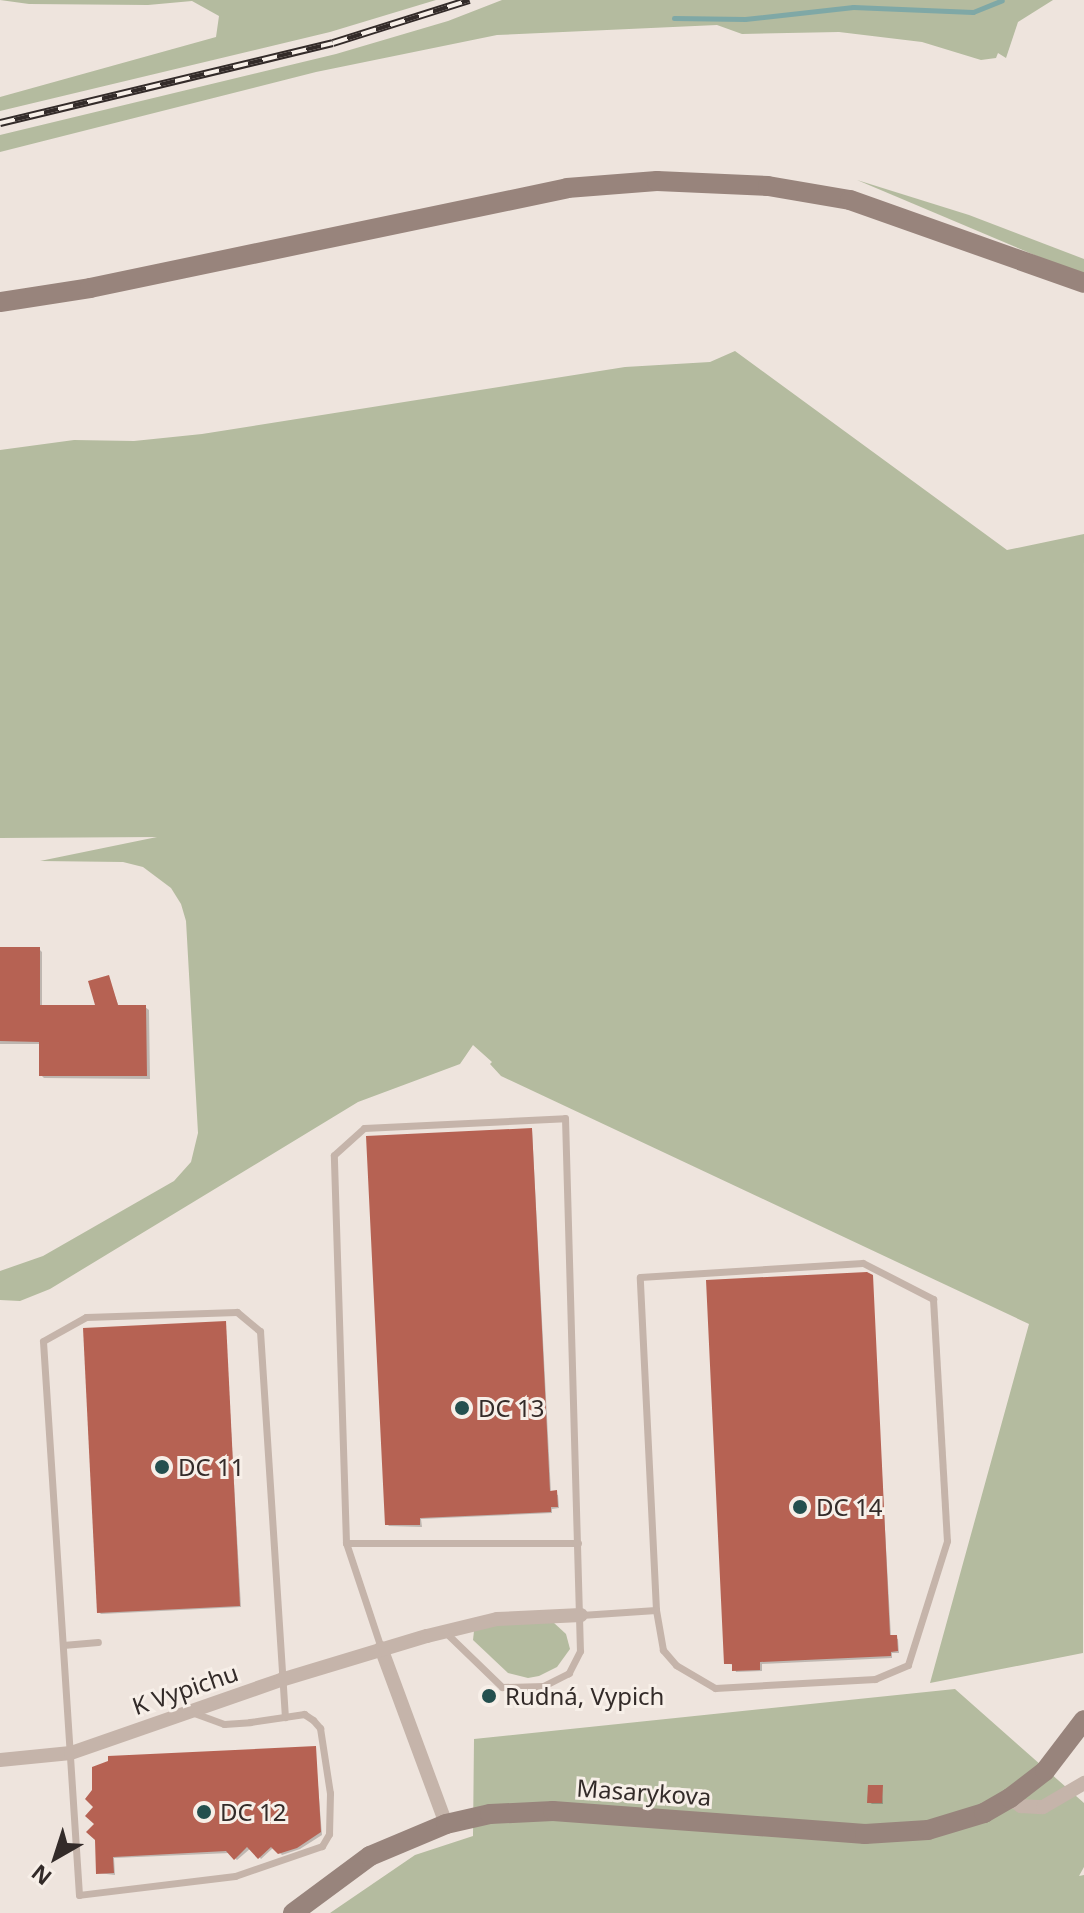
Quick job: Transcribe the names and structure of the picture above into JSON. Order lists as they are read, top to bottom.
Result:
{
  "streets": {
    "street": ["K Vypichu", "Masarykova"]
  },
  "places": [
    "DC 13",
    "DC 11",
    "DC 14",
    "Rudná, Vypich",
    "DC 12"
  ],
  "north": "bottom left"
}
